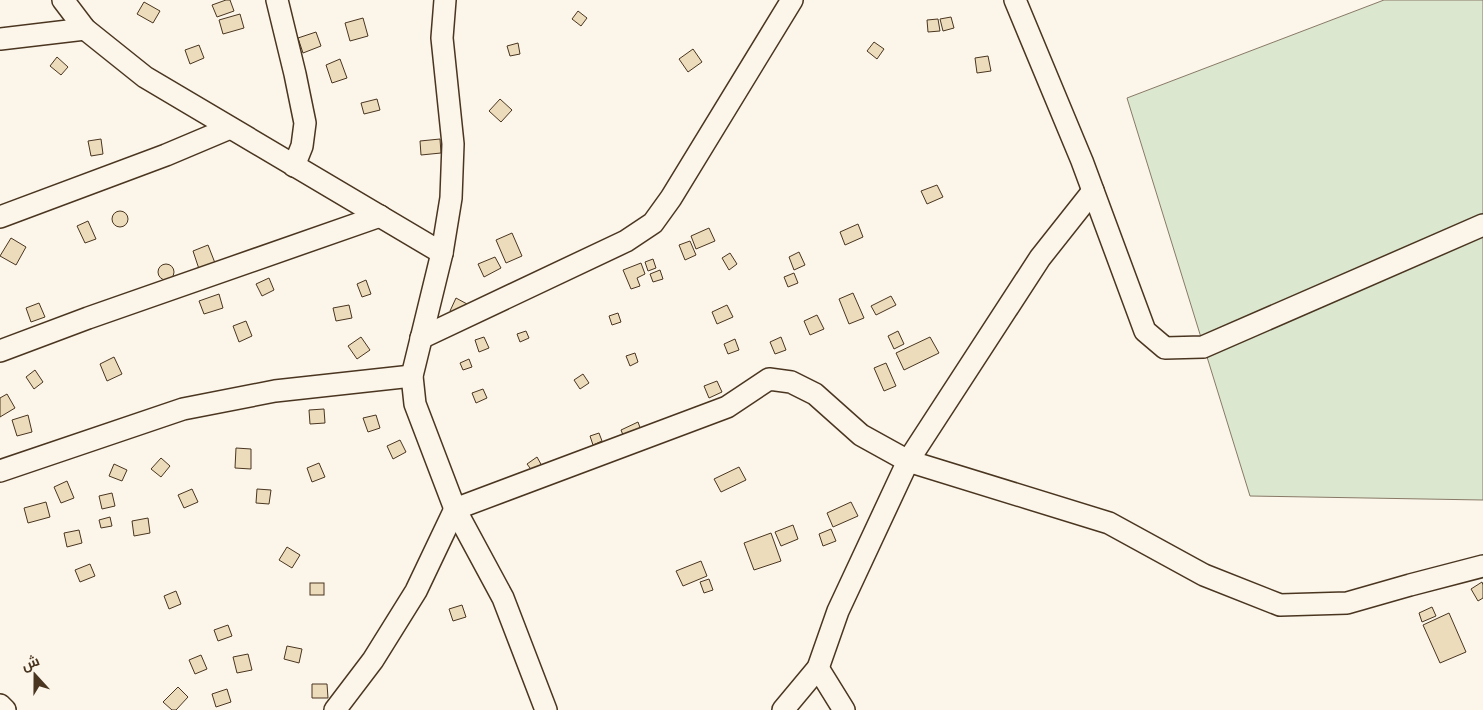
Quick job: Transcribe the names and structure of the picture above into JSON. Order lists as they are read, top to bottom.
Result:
{
  "north": "top"
}
